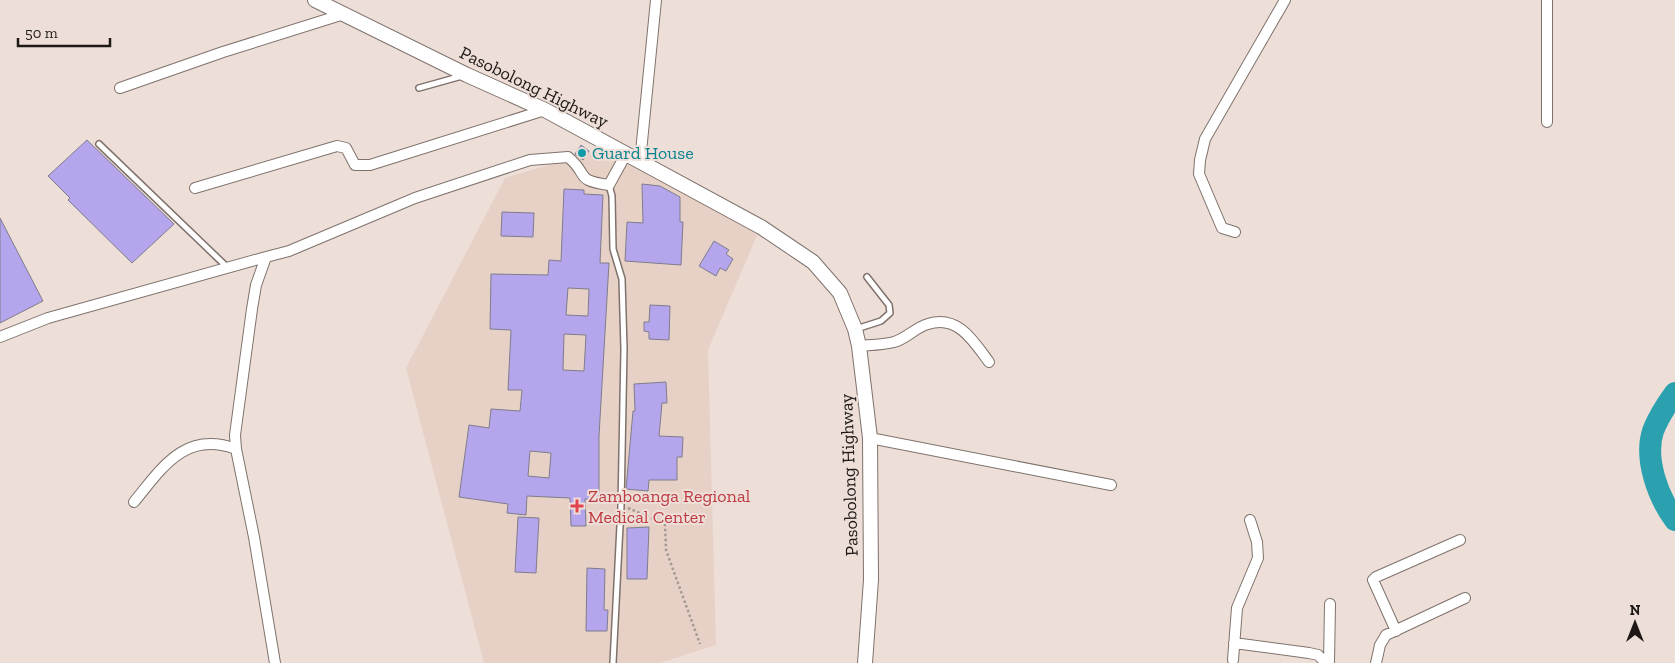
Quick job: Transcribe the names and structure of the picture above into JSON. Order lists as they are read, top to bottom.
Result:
{
  "streets": {
    "street": ["Pasobolong Highway"]
  },
  "places": {
    "other": ["Guard House"],
    "health": ["Zamboanga Regional Medical Center"]
  },
  "scale_bar": "50 m",
  "north": "top"
}
